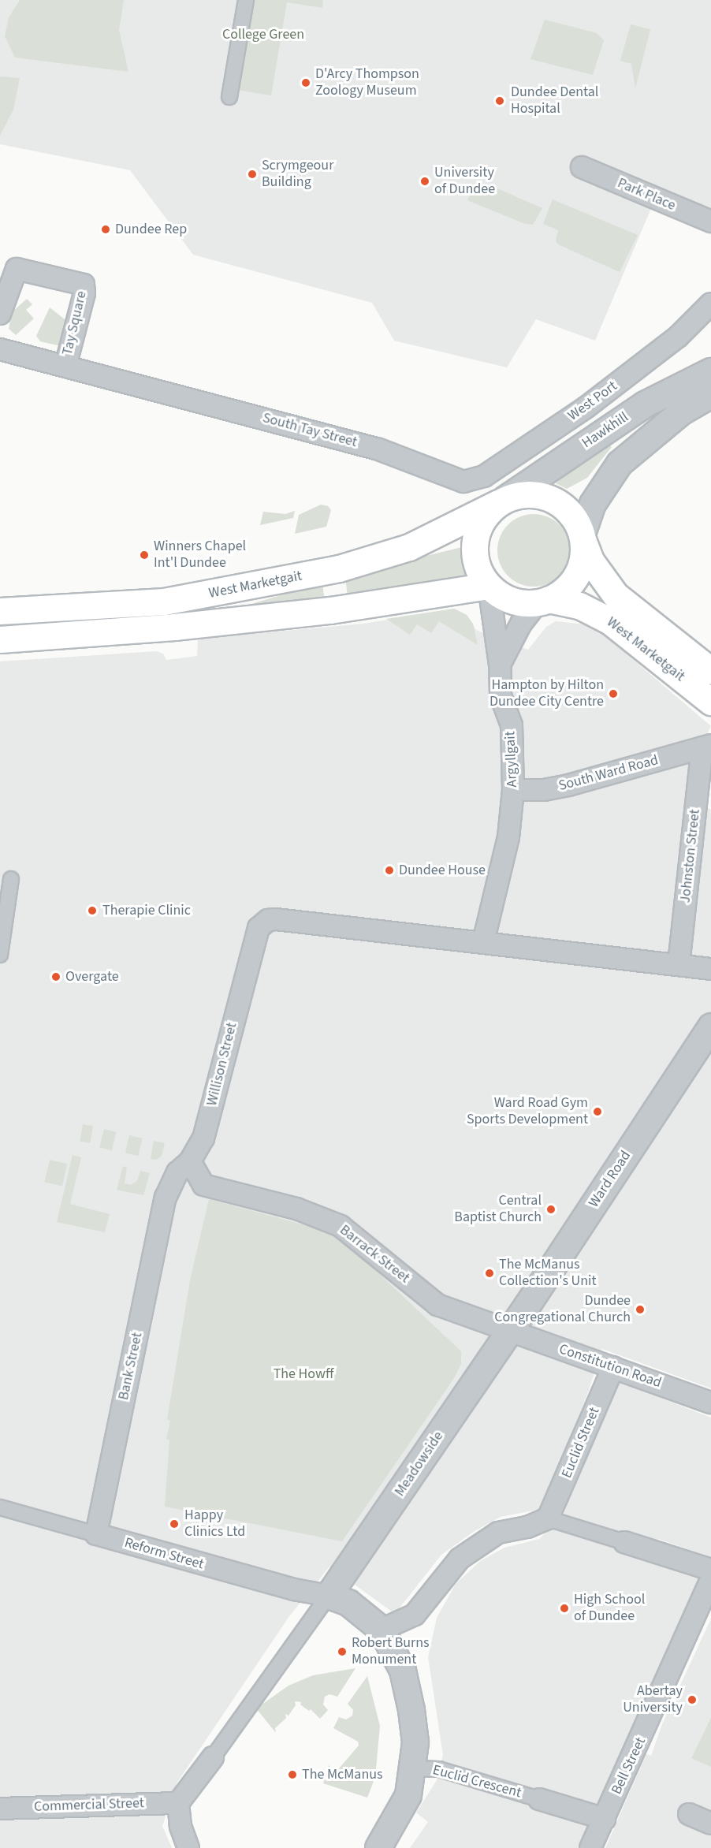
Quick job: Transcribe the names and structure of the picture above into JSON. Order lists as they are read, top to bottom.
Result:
{
  "streets": {
    "main road": ["West Marketgait"],
    "street": [
      "Park Place",
      "Tay Square",
      "West Port",
      "South Tay Street",
      "Hawkhill",
      "Argyllgait",
      "South Ward Road",
      "Johnston Street",
      "Willison Street",
      "Ward Road",
      "Barrack Street",
      "Bank Street",
      "Constitution Road",
      "Euclid Street",
      "Meadowside",
      "Reform Street",
      "Bell Street",
      "Euclid Crescent",
      "Commercial Street"
    ]
  },
  "crossings": [
    ["Tay Square", "South Tay Street"],
    ["West Port", "South Tay Street"],
    ["Hawkhill", "West Marketgait"],
    ["Hawkhill", "Argyllgait"],
    ["West Marketgait", "Argyllgait"],
    ["Argyllgait", "South Ward Road"],
    ["South Ward Road", "Johnston Street"],
    ["Willison Street", "Barrack Street"],
    ["Willison Street", "Bank Street"],
    ["Ward Road", "Barrack Street"],
    ["Ward Road", "Constitution Road"],
    ["Ward Road", "Meadowside"],
    ["Barrack Street", "Constitution Road"],
    ["Barrack Street", "Meadowside"],
    ["Bank Street", "Reform Street"],
    ["Constitution Road", "Euclid Street"],
    ["Constitution Road", "Meadowside"],
    ["Meadowside", "Reform Street"],
    ["Meadowside", "Commercial Street"],
    ["Bell Street", "Euclid Crescent"]
  ],
  "parks": ["College Green", "The Howff"],
  "places": [
    "D'Arcy Thompson Zoology Museum",
    "Dundee Dental Hospital",
    "Scrymgeour Building",
    "University of Dundee",
    "Dundee Rep",
    "Winners Chapel Int'l Dundee",
    "Hampton by Hilton Dundee City Centre",
    "Dundee House",
    "Therapie Clinic",
    "Overgate",
    "Ward Road Gym Sports Development",
    "Central Baptist Church",
    "The McManus Collection's Unit",
    "Dundee Congregational Church",
    "Happy Clinics Ltd",
    "High School of Dundee",
    "Robert Burns Monument",
    "Abertay University",
    "The McManus"
  ]
}
